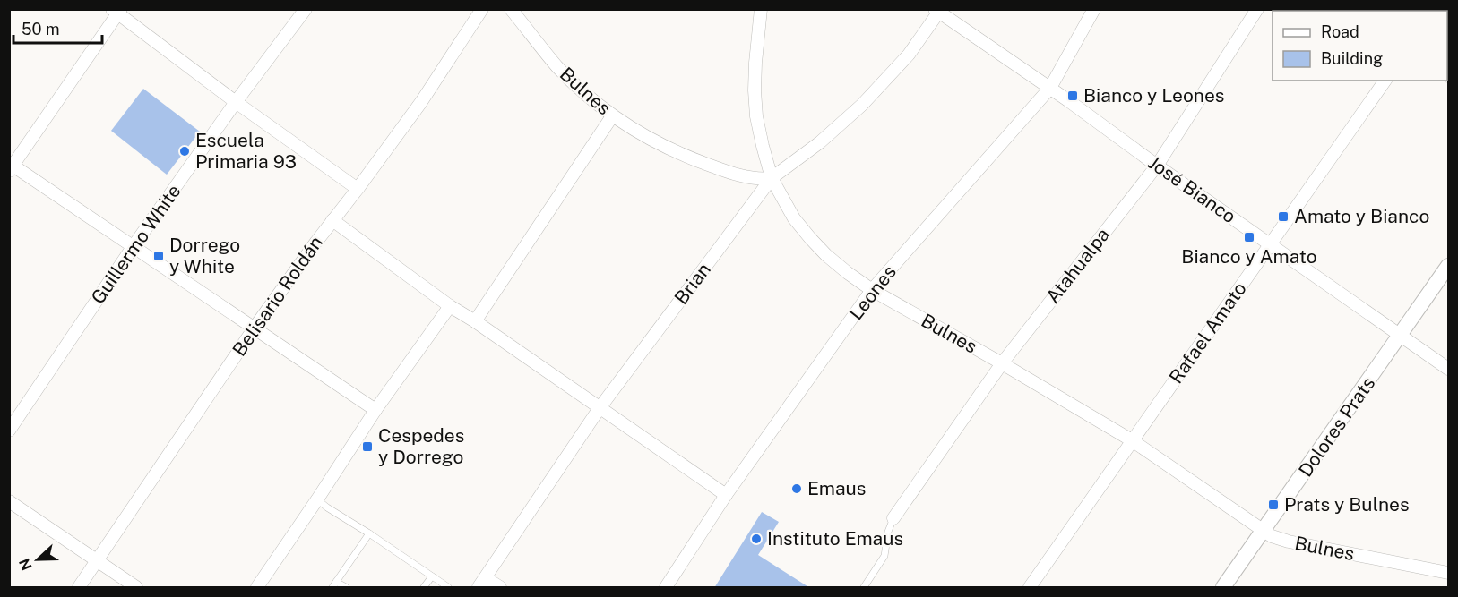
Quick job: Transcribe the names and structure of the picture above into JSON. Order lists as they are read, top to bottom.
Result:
{
  "streets": {
    "street": [
      "Bulnes",
      "José Bianco",
      "Guillermo White",
      "Atahualpa",
      "Brian",
      "Leones",
      "Belisario Roldán",
      "Rafael Amato",
      "Dolores Prats"
    ]
  },
  "crossings": [
    ["Bulnes", "Atahualpa"],
    ["Bulnes", "Brian"],
    ["Bulnes", "Leones"],
    ["Bulnes", "Rafael Amato"],
    ["Bulnes", "Dolores Prats"],
    ["José Bianco", "Atahualpa"],
    ["José Bianco", "Brian"],
    ["José Bianco", "Leones"],
    ["José Bianco", "Rafael Amato"],
    ["José Bianco", "Dolores Prats"]
  ],
  "places": {
    "transit": [
      "Bianco y Leones",
      "Amato y Bianco",
      "Bianco y Amato",
      "Dorrego y White",
      "Cespedes y Dorrego",
      "Prats y Bulnes"
    ],
    "other": ["Escuela Primaria 93", "Emaus", "Instituto Emaus"]
  },
  "legend": ["Road", "Building"],
  "scale_bar": "50 m",
  "north": "left"
}
